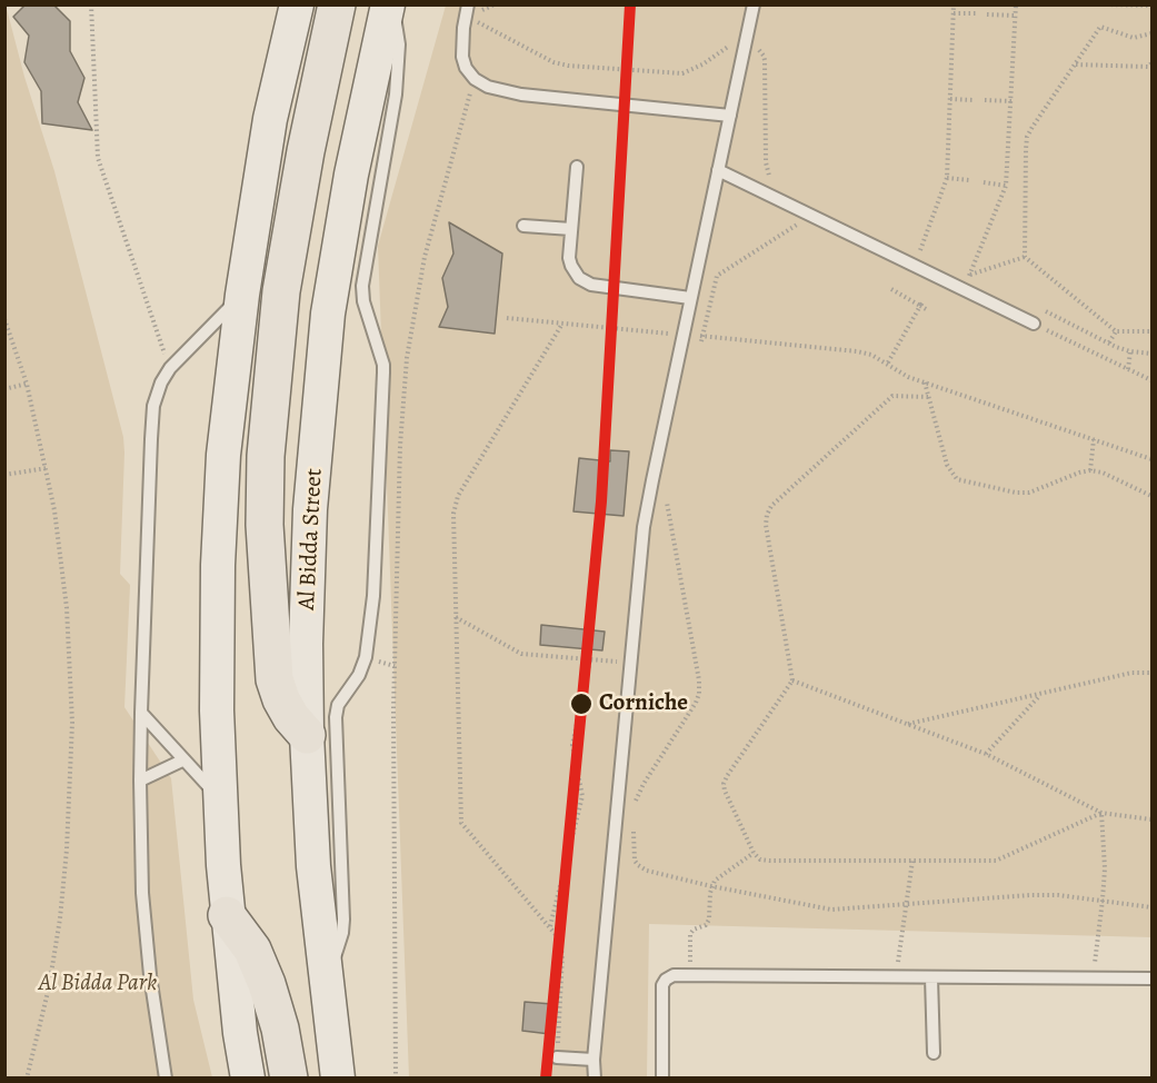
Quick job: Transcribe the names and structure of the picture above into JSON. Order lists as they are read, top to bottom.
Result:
{
  "streets": {
    "main road": ["Al Bidda Street"]
  },
  "parks": ["Al Bidda Park"],
  "places": ["Corniche"]
}
